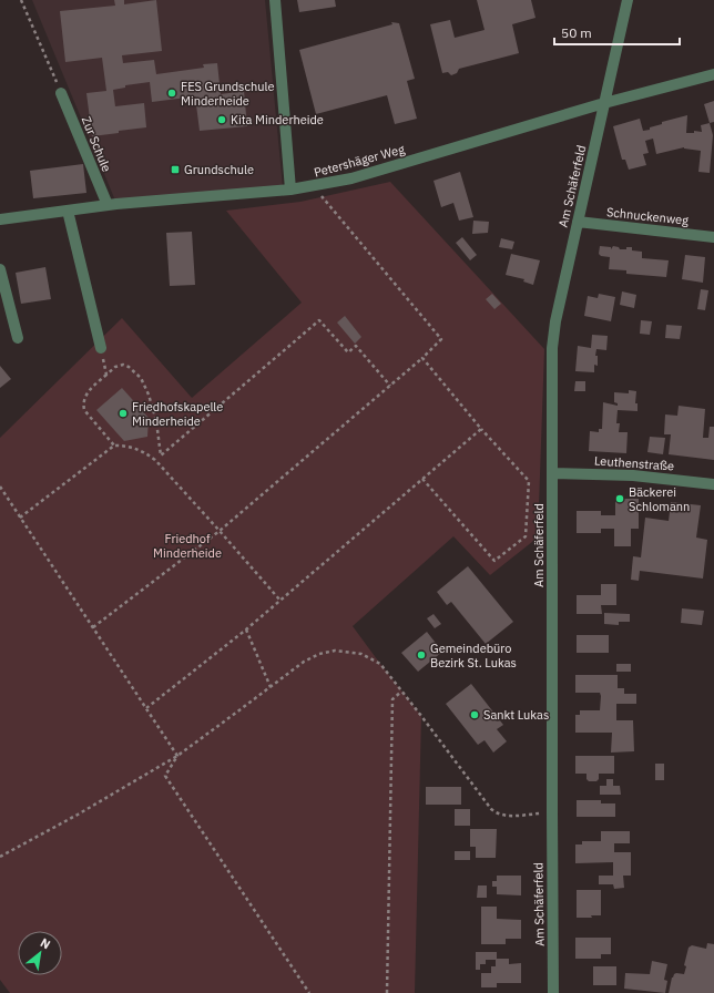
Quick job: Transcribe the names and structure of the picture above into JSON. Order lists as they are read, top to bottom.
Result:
{
  "streets": {
    "street": [
      "Zur Schule",
      "Petershäger Weg",
      "Am Schäferfeld",
      "Schnuckenweg",
      "Leuthenstraße"
    ]
  },
  "crossings": [
    ["Zur Schule", "Petershäger Weg"],
    ["Petershäger Weg", "Am Schäferfeld"],
    ["Am Schäferfeld", "Schnuckenweg"],
    ["Am Schäferfeld", "Leuthenstraße"]
  ],
  "parks": ["Friedhof Minderheide"],
  "places": {
    "other": [
      "FES Grundschule Minderheide",
      "Kita Minderheide",
      "Friedhofskapelle Minderheide",
      "Bäckerei Schlomann",
      "Gemeindebüro Bezirk St. Lukas",
      "Sankt Lukas"
    ],
    "transit": ["Grundschule"]
  },
  "scale_bar": "50 m",
  "north": "top right"
}
